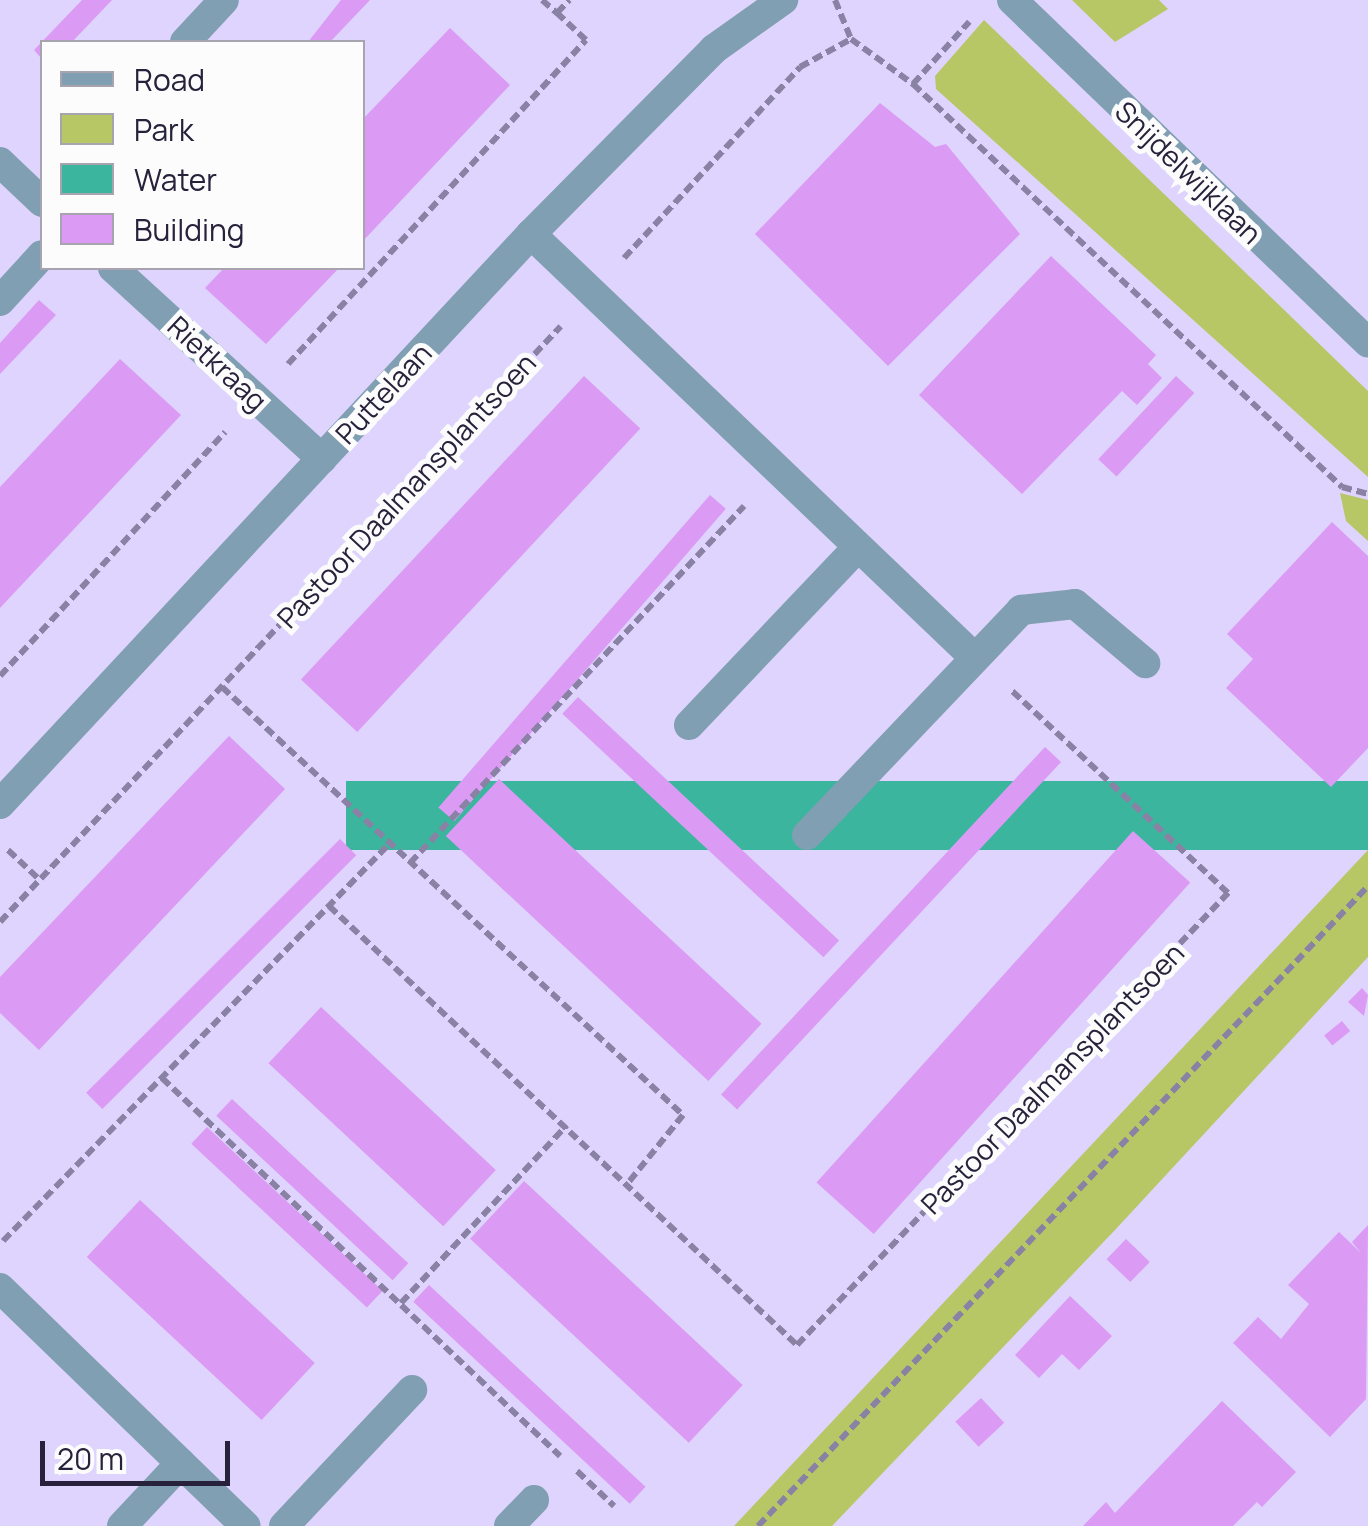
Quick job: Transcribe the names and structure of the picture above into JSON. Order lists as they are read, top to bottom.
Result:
{
  "streets": {
    "street": ["Snijdelwijklaan", "Rietkraag", "Puttelaan"],
    "path": ["Pastoor Daalmansplantsoen"]
  },
  "crossings": [
    ["Rietkraag", "Puttelaan"]
  ],
  "legend": [
    "Road",
    "Park",
    "Water",
    "Building"
  ],
  "scale_bar": "20 m"
}
